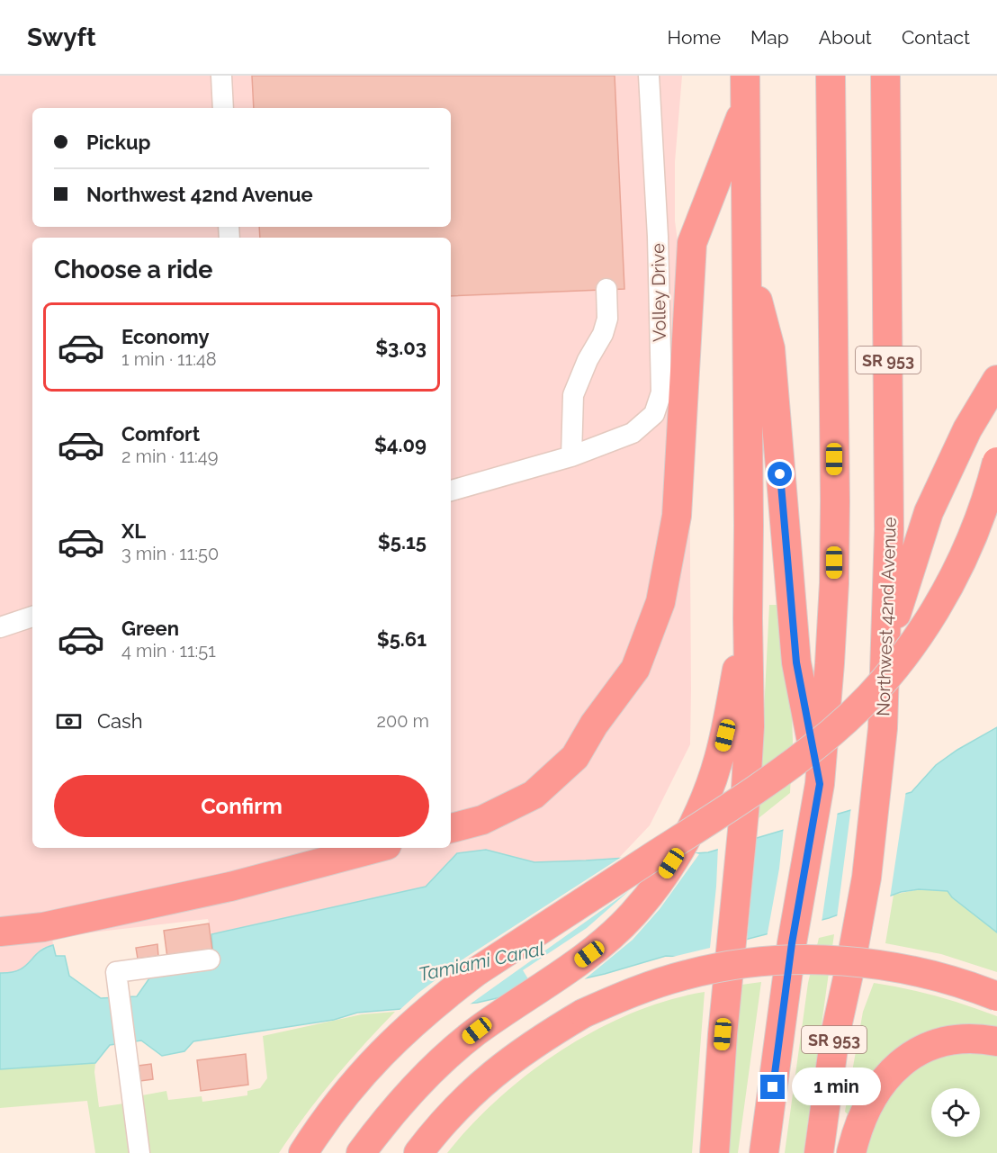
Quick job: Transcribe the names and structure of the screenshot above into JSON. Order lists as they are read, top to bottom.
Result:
{
  "streets": {
    "highway": ["SR 953", "Northwest 42nd Avenue"],
    "street": ["Volley Drive"]
  },
  "water": ["Tamiami Canal"],
  "page": {
    "header": "Swyft",
    "nav": [
      "Home",
      "Map",
      "About",
      "Contact"
    ],
    "banner": ["Pickup", "Northwest 42nd Avenue"],
    "heading": "Choose a ride",
    "list": [
      {
        "name": "Economy",
        "note": "1 min · 11:48",
        "value": "$3.03"
      },
      {
        "name": "Comfort",
        "note": "2 min · 11:49",
        "value": "$4.09"
      },
      {
        "name": "XL",
        "note": "3 min · 11:50",
        "value": "$5.15"
      },
      {
        "name": "Green",
        "note": "4 min · 11:51",
        "value": "$5.61"
      }
    ],
    "pay": ["Cash", "200 m"],
    "buttons": "Confirm",
    "bubble": "1 min"
  }
}
